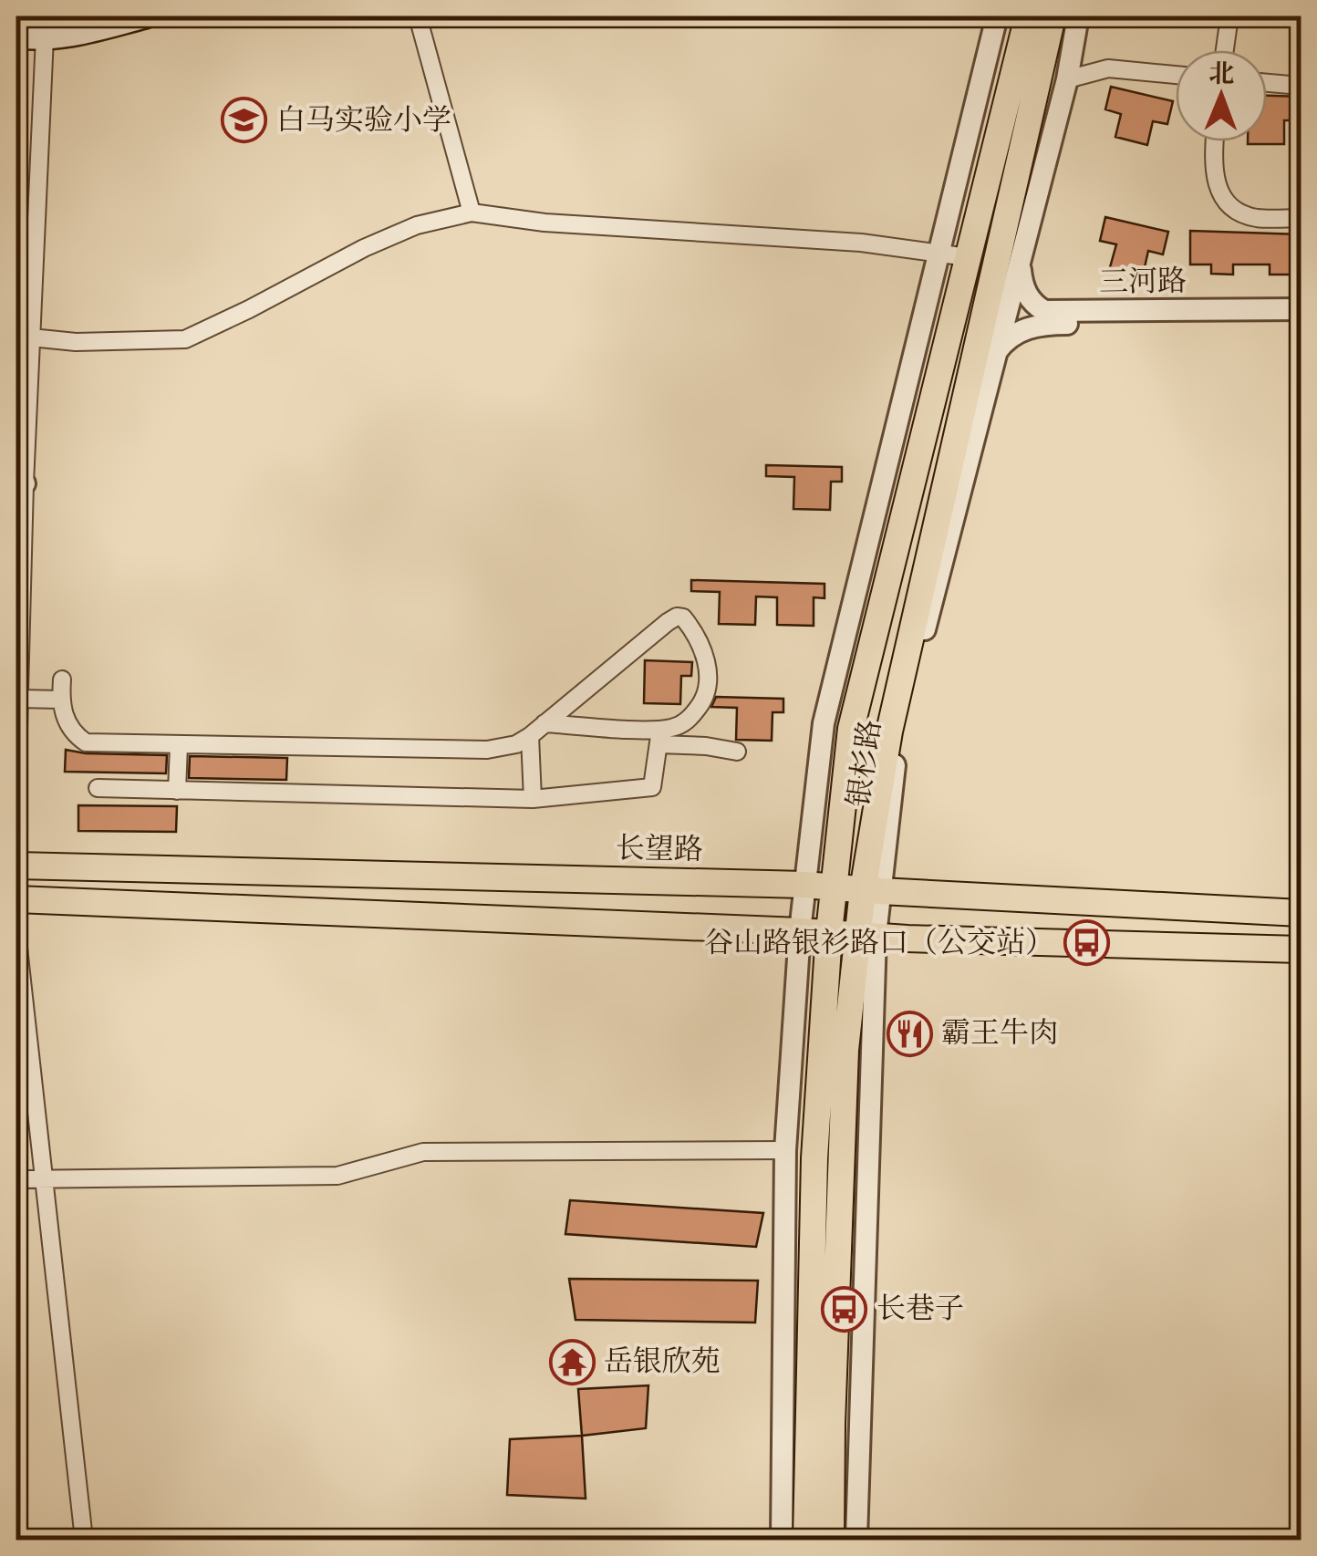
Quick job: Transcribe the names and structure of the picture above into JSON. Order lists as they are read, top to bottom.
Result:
{
  "streets": {
    "main road": ["银杉路", "长望路"],
    "street": ["三河路"]
  },
  "crossings": [
    ["三河路", "银杉路"],
    ["银杉路", "长望路"]
  ],
  "places": {
    "school or university": ["白马实验小学"],
    "bus stop": ["谷山路银衫路口（公交站）", "长巷子"],
    "restaurant": ["霸王牛肉"],
    "temple": ["岳银欣苑"]
  },
  "north": "top"
}
